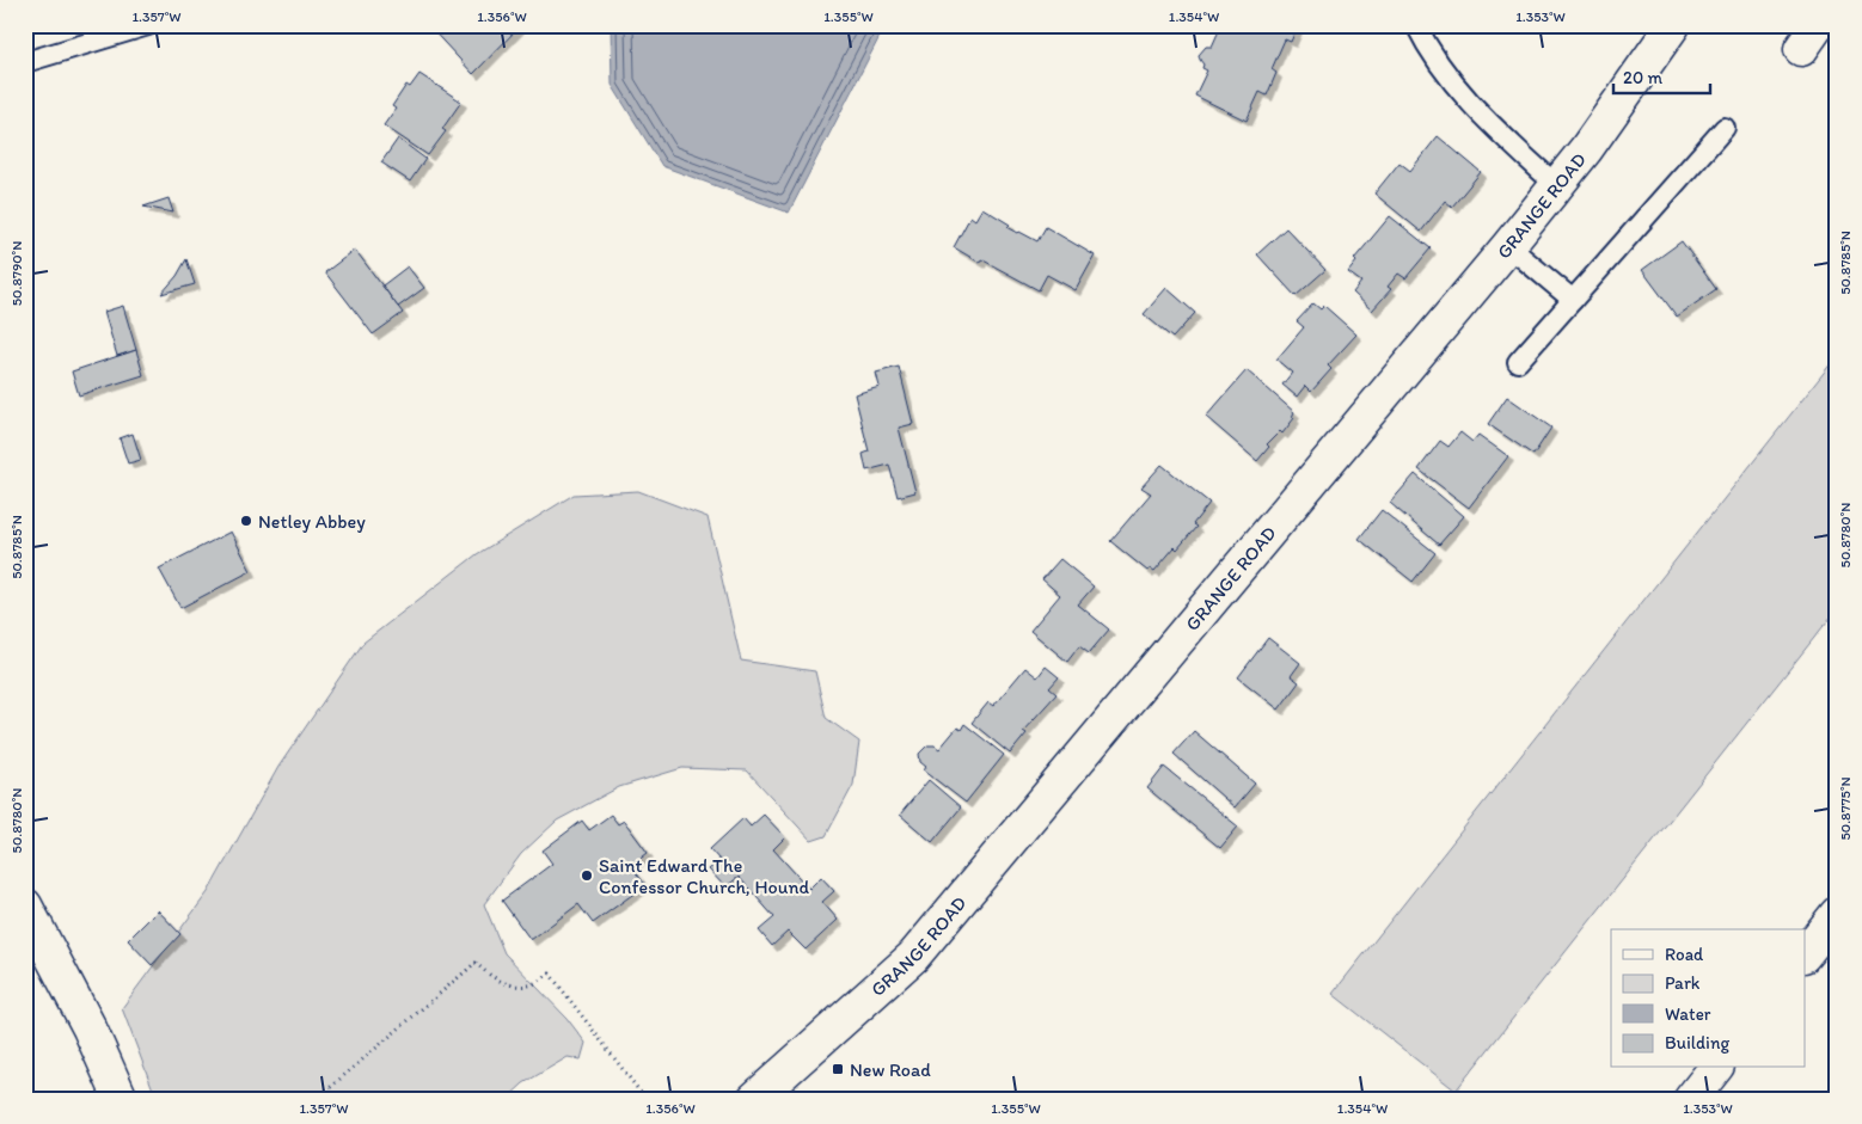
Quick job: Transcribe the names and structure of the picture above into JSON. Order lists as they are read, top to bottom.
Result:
{
  "streets": {
    "street": ["GRANGE ROAD"]
  },
  "places": {
    "other": ["Netley Abbey", "Saint Edward The Confessor Church, Hound"],
    "transit": ["New Road"]
  },
  "legend": [
    "Road",
    "Park",
    "Water",
    "Building"
  ],
  "scale_bar": "20 m",
  "coordinates": [
    "1.357°W",
    "1.356°W",
    "1.355°W",
    "1.354°W",
    "1.353°W",
    "50.8785°N",
    "50.8790°N",
    "50.8780°N",
    "50.8775°N"
  ]
}
